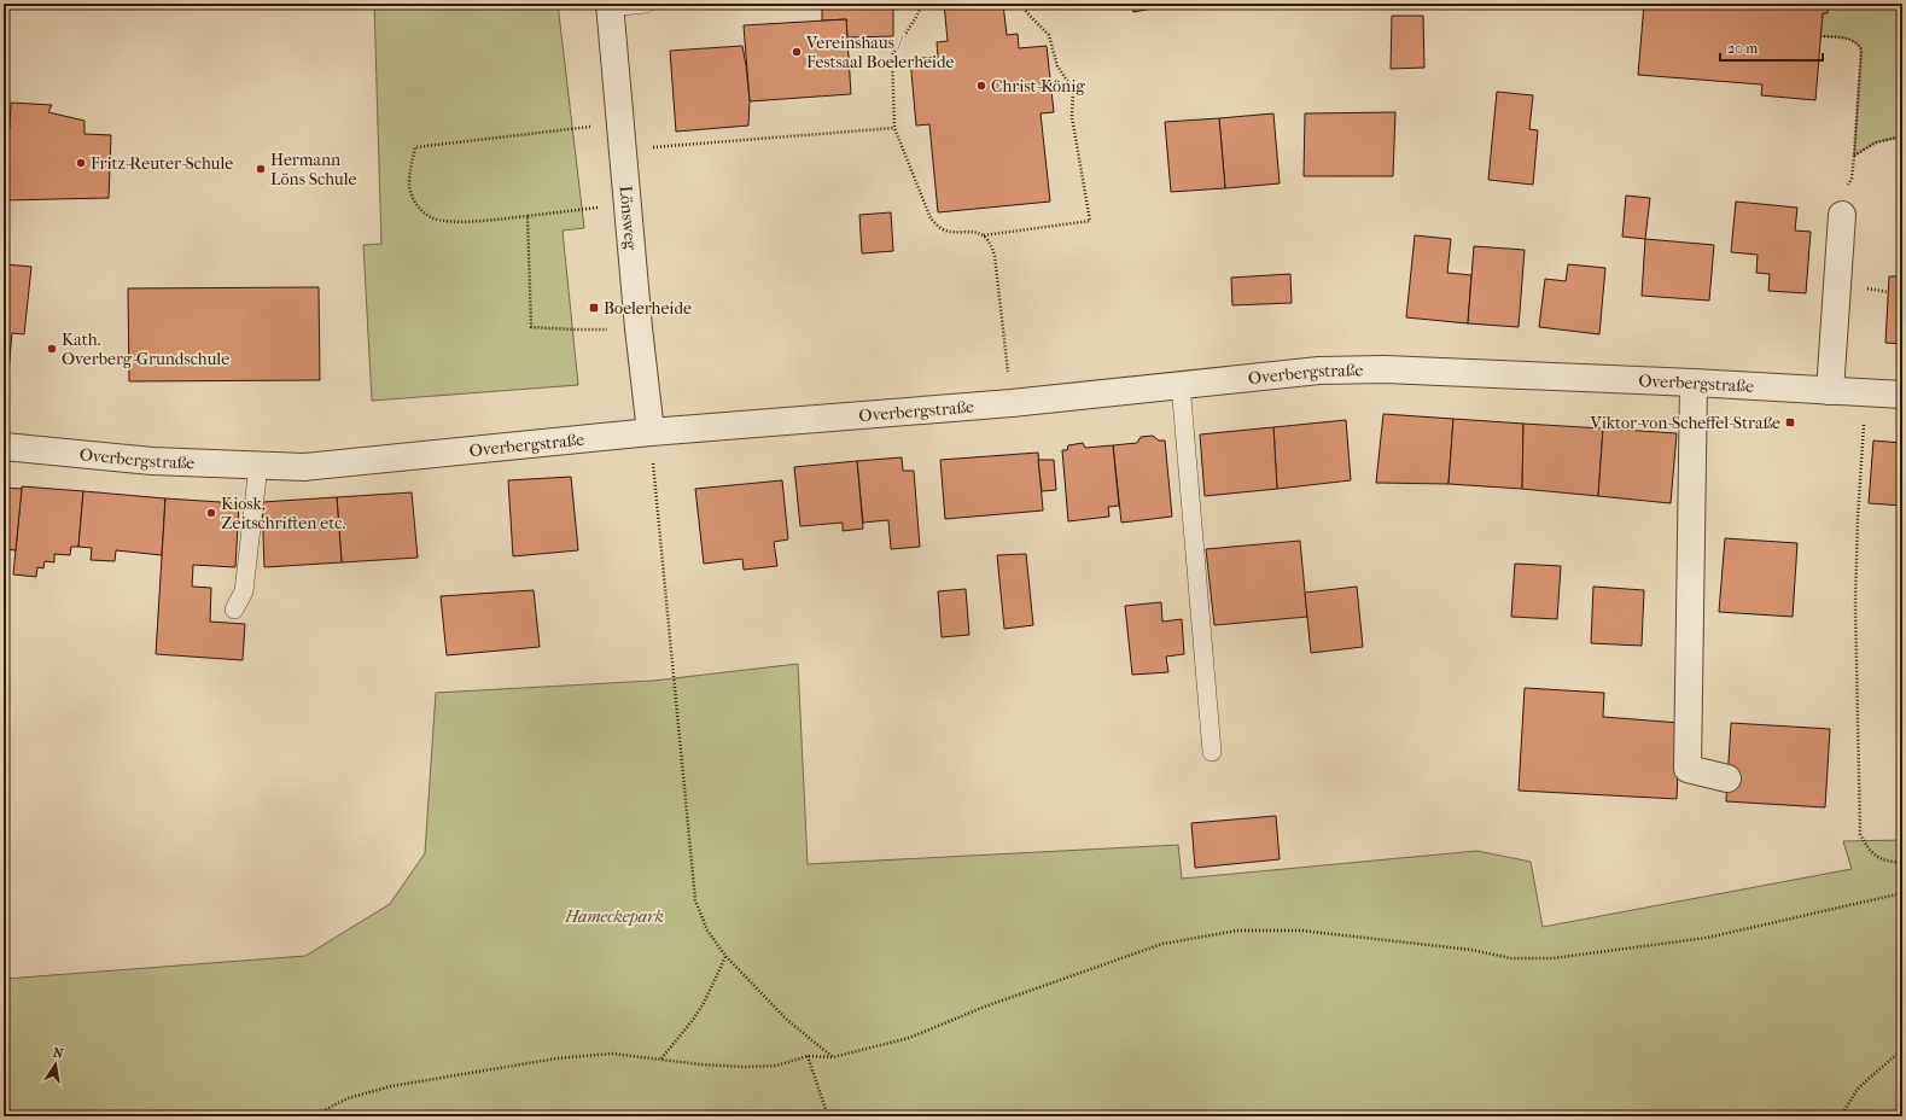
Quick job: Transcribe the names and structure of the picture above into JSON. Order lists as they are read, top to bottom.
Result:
{
  "streets": {
    "street": ["Lönsweg", "Overbergstraße"]
  },
  "crossings": [
    ["Lönsweg", "Overbergstraße"]
  ],
  "parks": ["Hameckepark"],
  "places": {
    "other": [
      "Vereinshaus / Festsaal Boelerheide",
      "Christ-König",
      "Fritz-Reuter-Schule",
      "Hermann Löns Schule",
      "Kath. Overberg-Grundschule",
      "Kiosk, Zeitschriften etc."
    ],
    "transit": ["Boelerheide", "Viktor-von-Scheffel-Straße"]
  },
  "scale_bar": "20 m",
  "north": "top"
}
